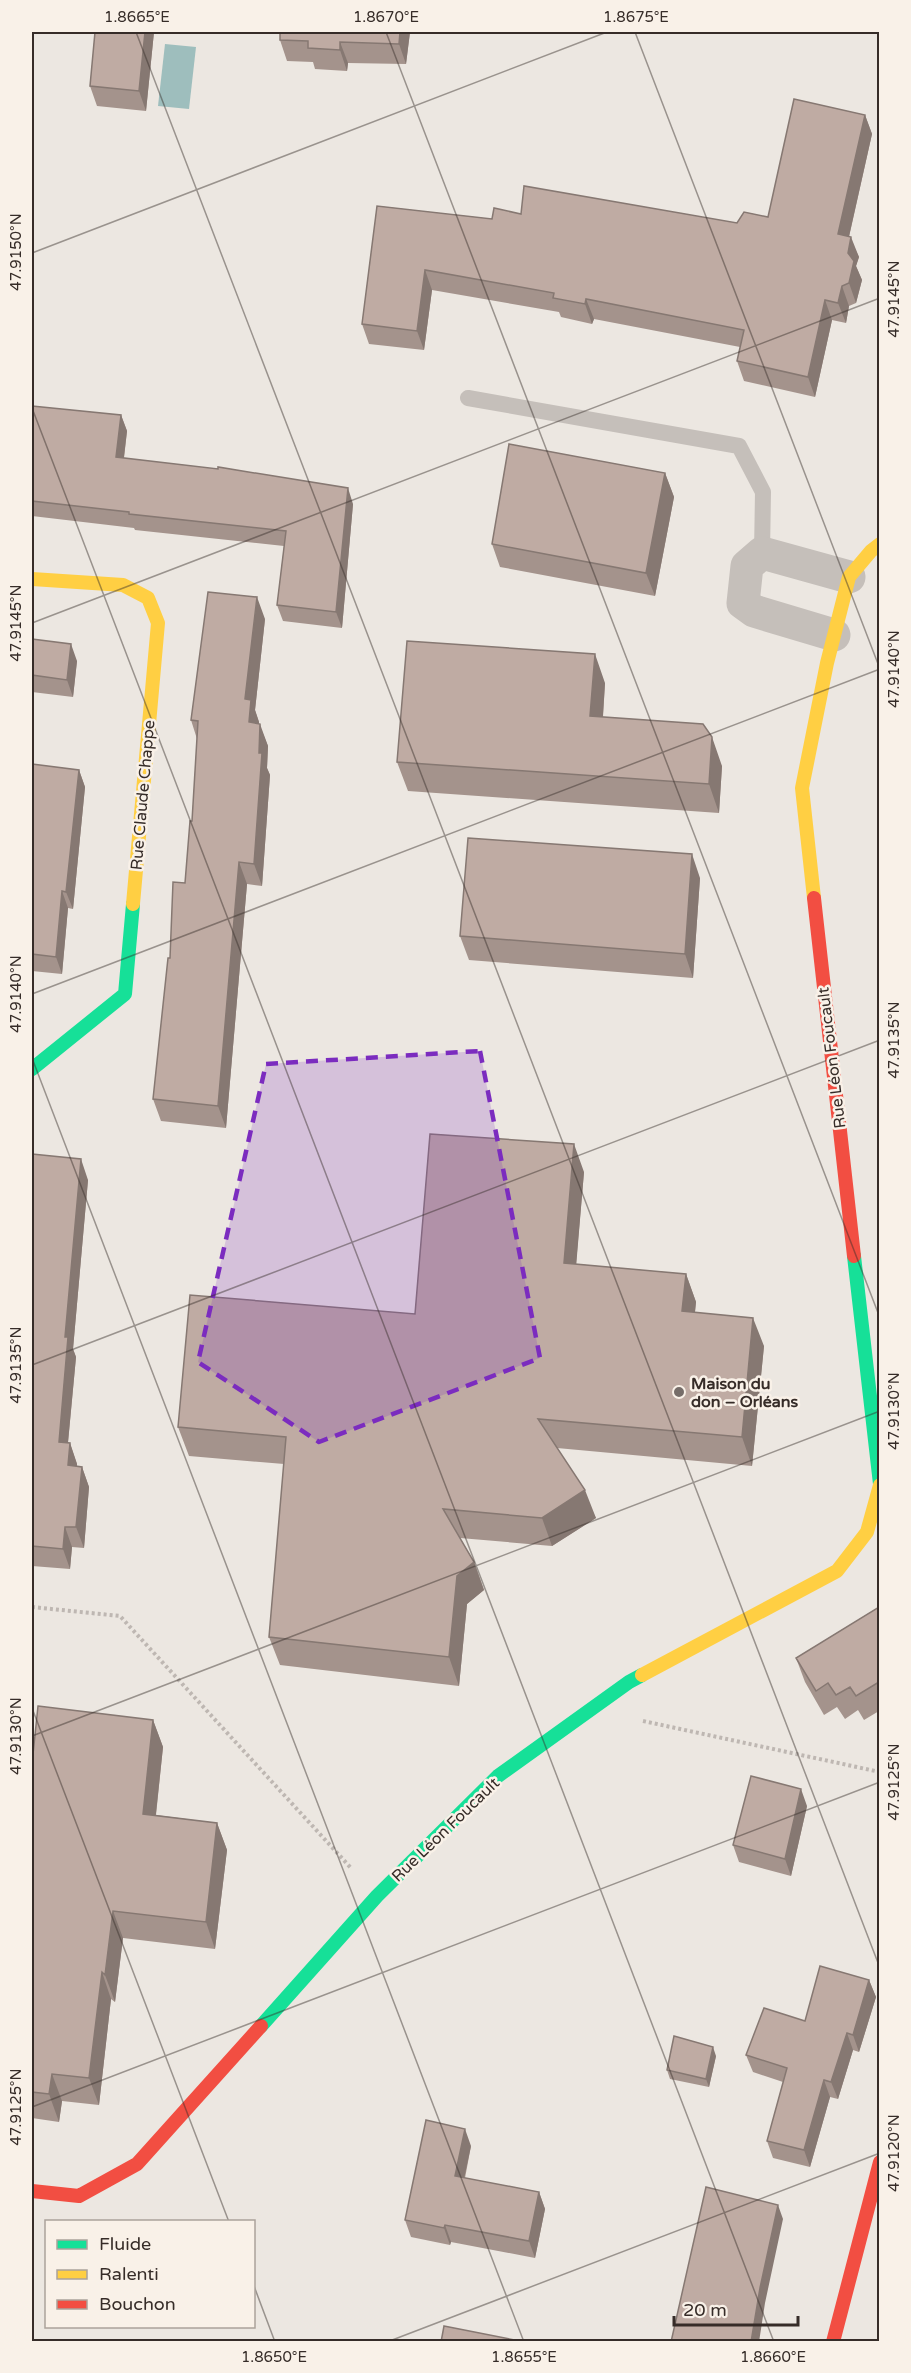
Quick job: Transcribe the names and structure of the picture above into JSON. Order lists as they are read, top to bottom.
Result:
{
  "streets": {
    "street": ["Rue Claude Chappe", "Rue Léon Foucault"]
  },
  "places": ["Maison du don – Orléans"],
  "legend": ["Fluide", "Ralenti", "Bouchon"],
  "scale_bar": "20 m",
  "coordinates": [
    "1.8665°E",
    "1.8670°E",
    "1.8675°E",
    "47.9150°N",
    "47.9145°N",
    "47.9140°N",
    "47.9135°N",
    "47.9130°N",
    "47.9125°N",
    "47.9120°N",
    "1.8650°E",
    "1.8655°E",
    "1.8660°E"
  ]
}
